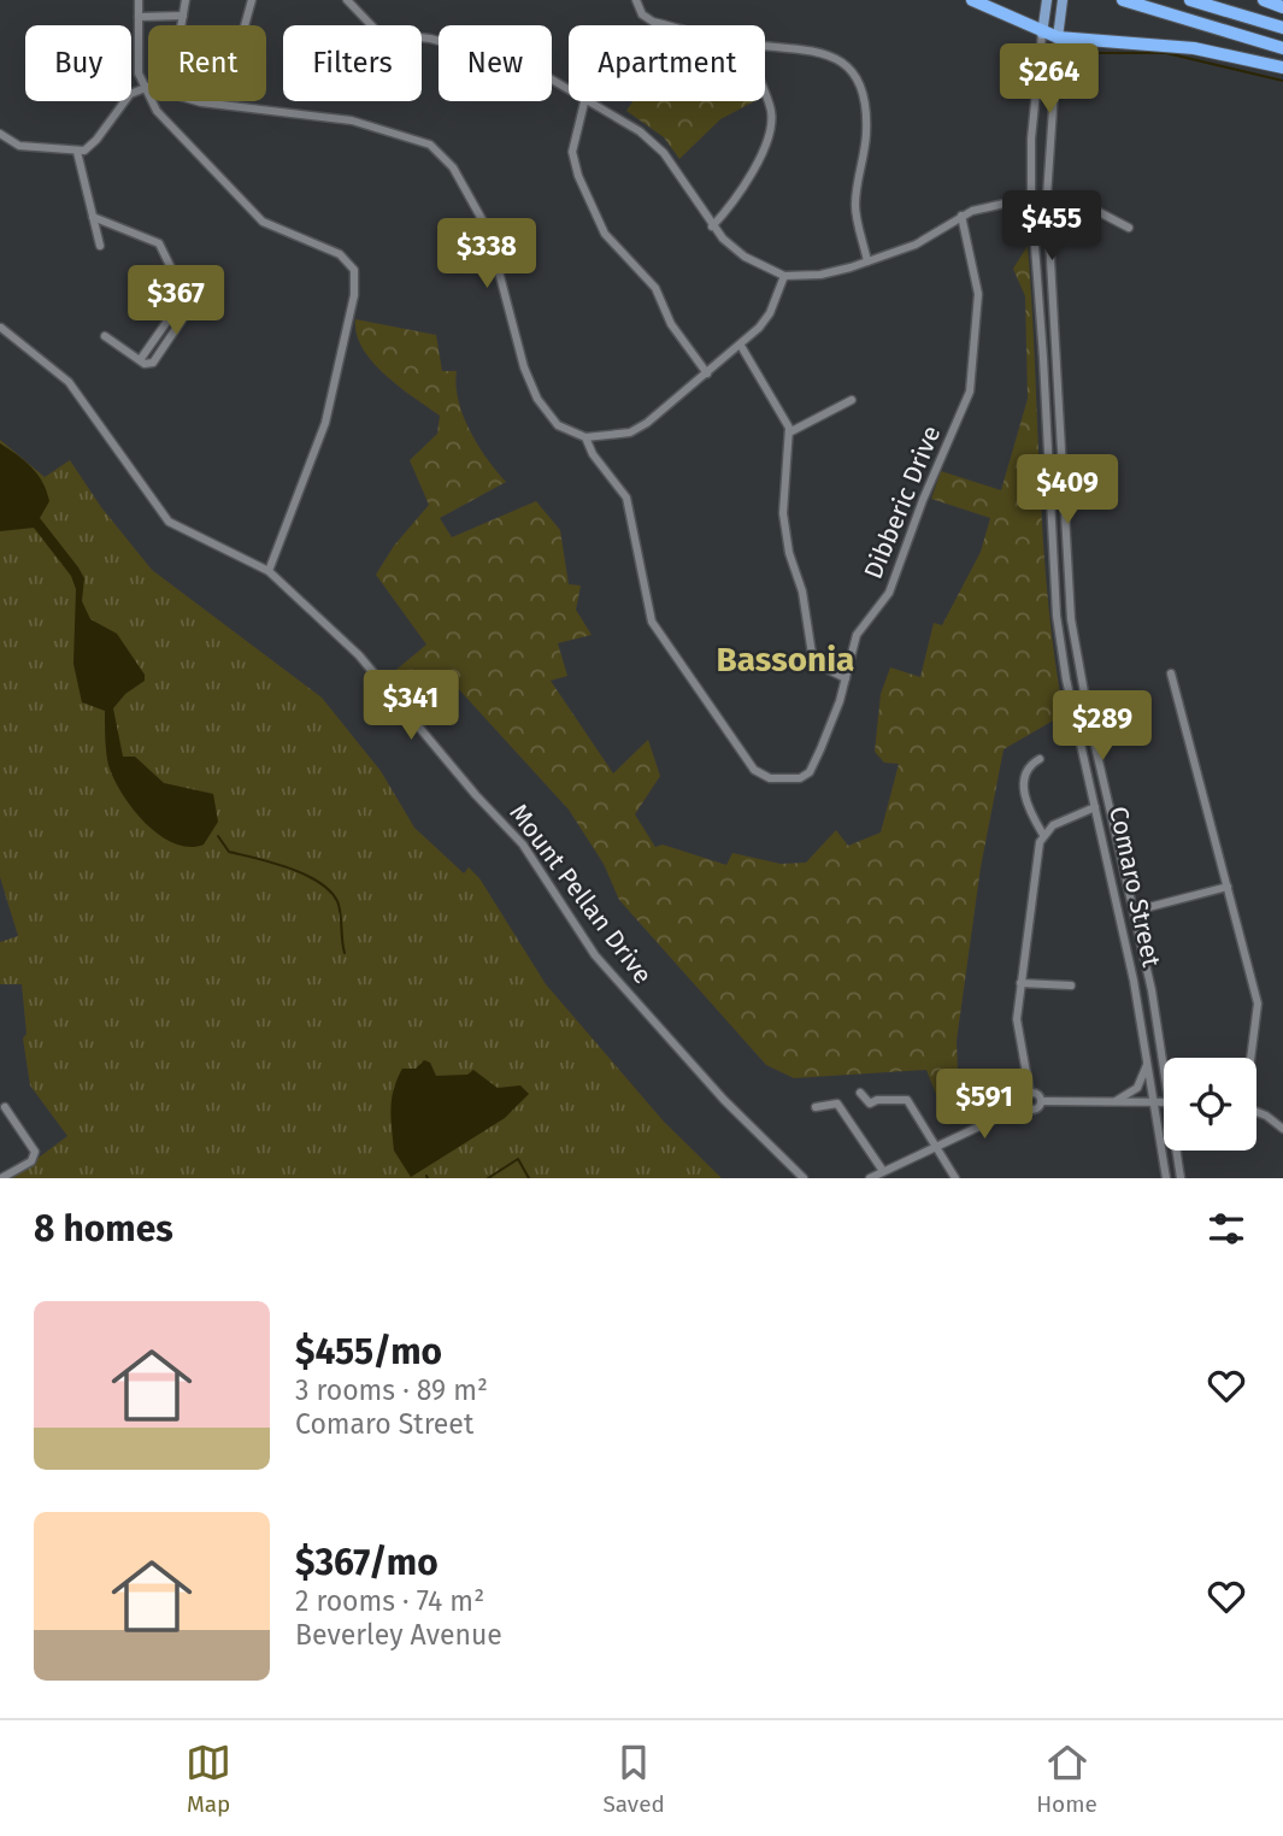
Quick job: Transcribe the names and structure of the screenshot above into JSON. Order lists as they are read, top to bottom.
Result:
{
  "streets": {
    "main road": ["Comaro Street"],
    "street": ["Dibberic Drive", "Mount Pellan Drive"]
  },
  "districts": ["Bassonia"],
  "page": {
    "chip": [
      "Buy",
      "Rent",
      "Filters",
      "New",
      "Apartment"
    ],
    "price": [
      "$264",
      "$455",
      "$338",
      "$367",
      "$409",
      "$341",
      "$289",
      "$591"
    ],
    "heading": "8 homes",
    "list": [
      {
        "name": "$455/mo",
        "note": "3 rooms · 89 m² · Comaro Street"
      },
      {
        "name": "$367/mo",
        "note": "2 rooms · 74 m² · Beverley Avenue"
      }
    ],
    "tabs": ["Map", "Saved", "Home"]
  }
}
